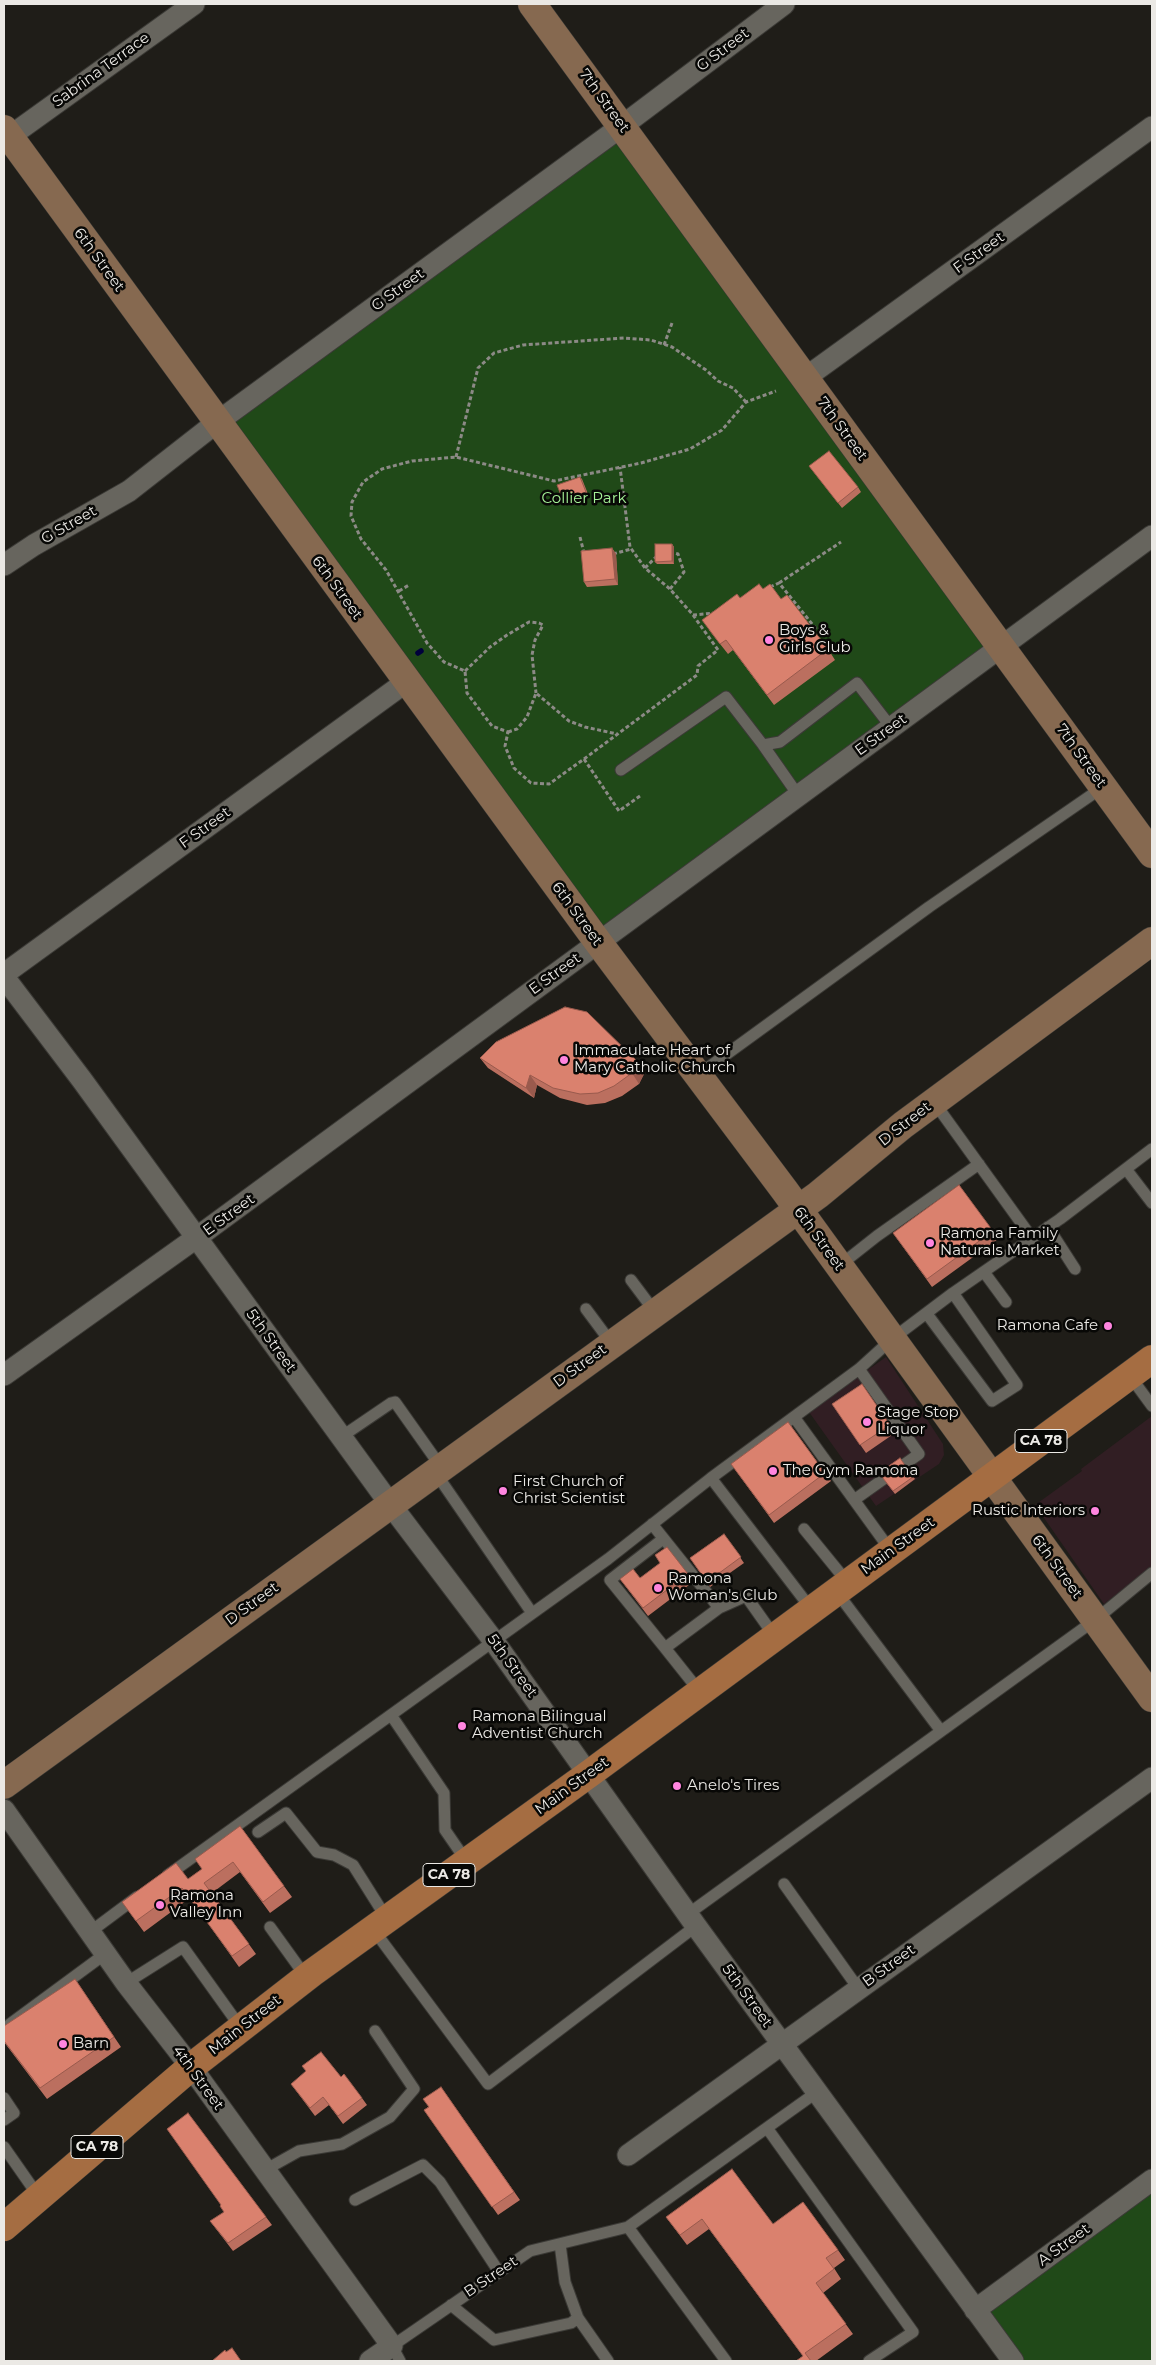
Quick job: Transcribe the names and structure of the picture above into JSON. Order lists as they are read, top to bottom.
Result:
{
  "streets": {
    "main road": ["CA 78", "Main Street"],
    "street": [
      "G Street",
      "Sabrina Terrace",
      "7th Street",
      "F Street",
      "6th Street",
      "E Street",
      "D Street",
      "5th Street",
      "B Street",
      "4th Street",
      "A Street"
    ]
  },
  "crossings": [
    ["G Street", "7th Street"],
    ["G Street", "6th Street"],
    ["Sabrina Terrace", "6th Street"],
    ["7th Street", "F Street"],
    ["7th Street", "E Street"],
    ["F Street", "6th Street"],
    ["F Street", "5th Street"],
    ["6th Street", "E Street"],
    ["6th Street", "D Street"],
    ["6th Street", "Main Street"],
    ["E Street", "5th Street"],
    ["D Street", "5th Street"],
    ["5th Street", "Main Street"],
    ["5th Street", "B Street"],
    ["5th Street", "A Street"],
    ["Main Street", "4th Street"],
    ["B Street", "4th Street"]
  ],
  "parks": ["Collier Park"],
  "places": [
    "Boys & Girls Club",
    "Immaculate Heart of Mary Catholic Church",
    "Ramona Family Naturals Market",
    "Ramona Cafe",
    "Stage Stop Liquor",
    "The Gym Ramona",
    "First Church of Christ Scientist",
    "Rustic Interiors",
    "Ramona Woman's Club",
    "Ramona Bilingual Adventist Church",
    "Anelo's Tires",
    "Ramona Valley Inn",
    "Barn"
  ]
}
